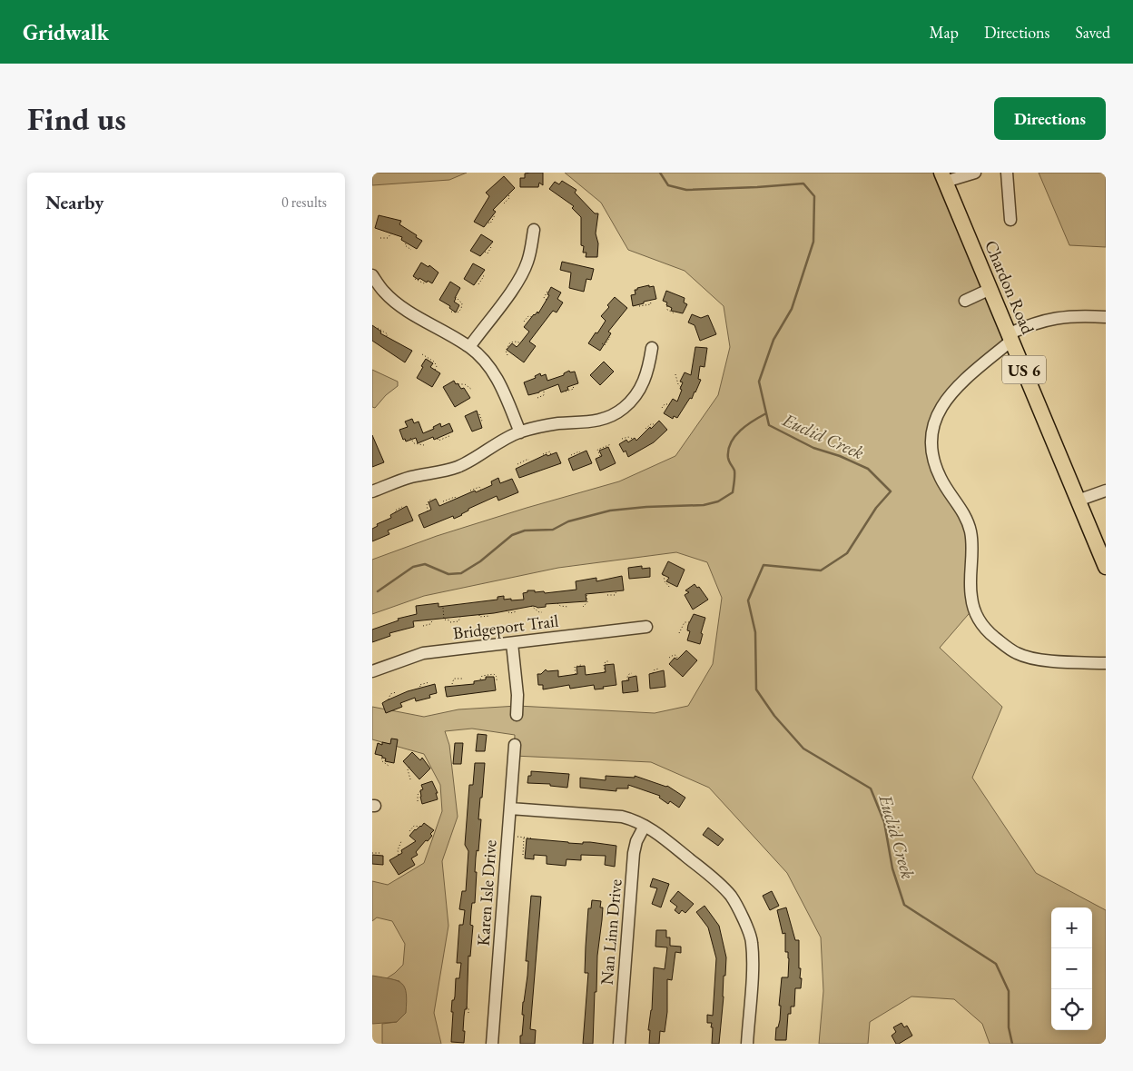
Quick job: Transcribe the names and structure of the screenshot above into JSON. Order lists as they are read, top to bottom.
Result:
{
  "streets": {
    "main road": ["Chardon Road", "US 6"],
    "street": ["Bridgeport Trail", "Karen Isle Drive", "Nan Linn Drive"]
  },
  "water": ["Euclid Creek"],
  "page": {
    "header": "Gridwalk",
    "nav": ["Map", "Directions", "Saved"],
    "buttons": "Directions",
    "title": "Find us",
    "heading": ["Nearby", "0 results"],
    "map_buttons": ["+", "−"]
  }
}
